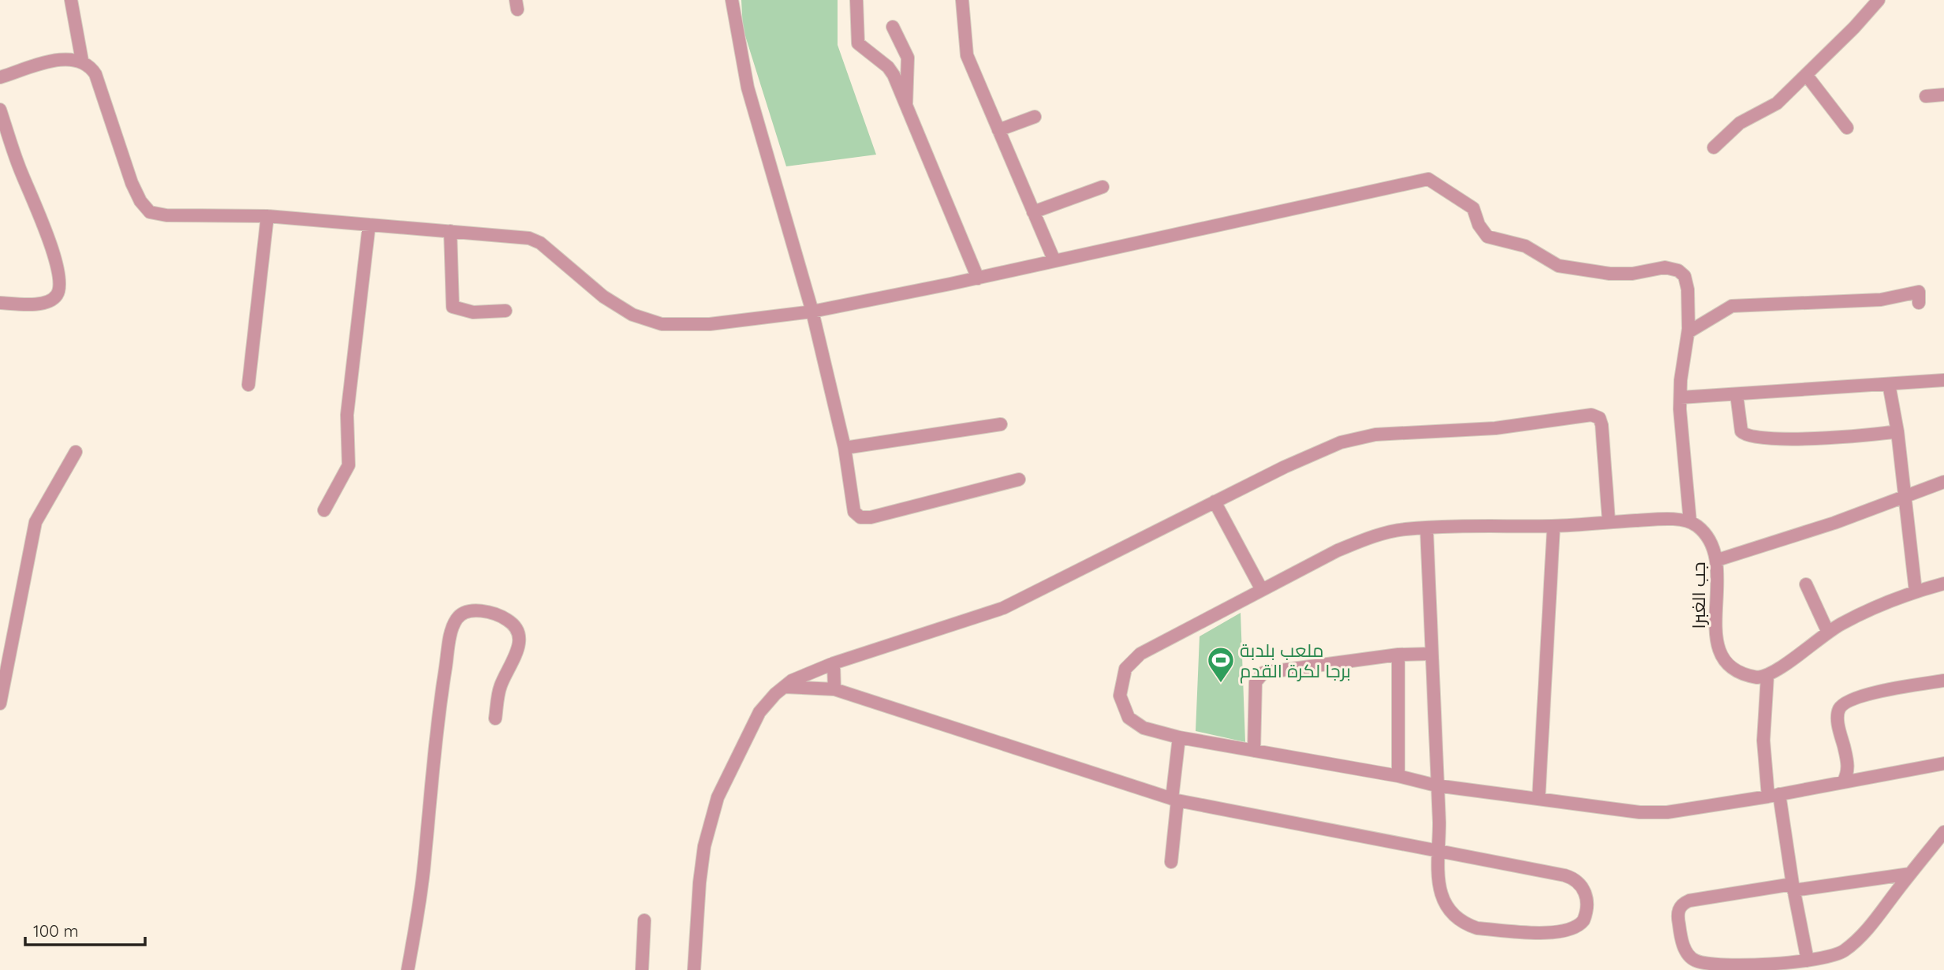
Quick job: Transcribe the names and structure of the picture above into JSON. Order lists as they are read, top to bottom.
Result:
{
  "streets": {
    "street": ["جب الغبرا"]
  },
  "places": {
    "sports": ["ملعب بلدبة برجا لكرة القدم"]
  },
  "scale_bar": "100 m"
}
